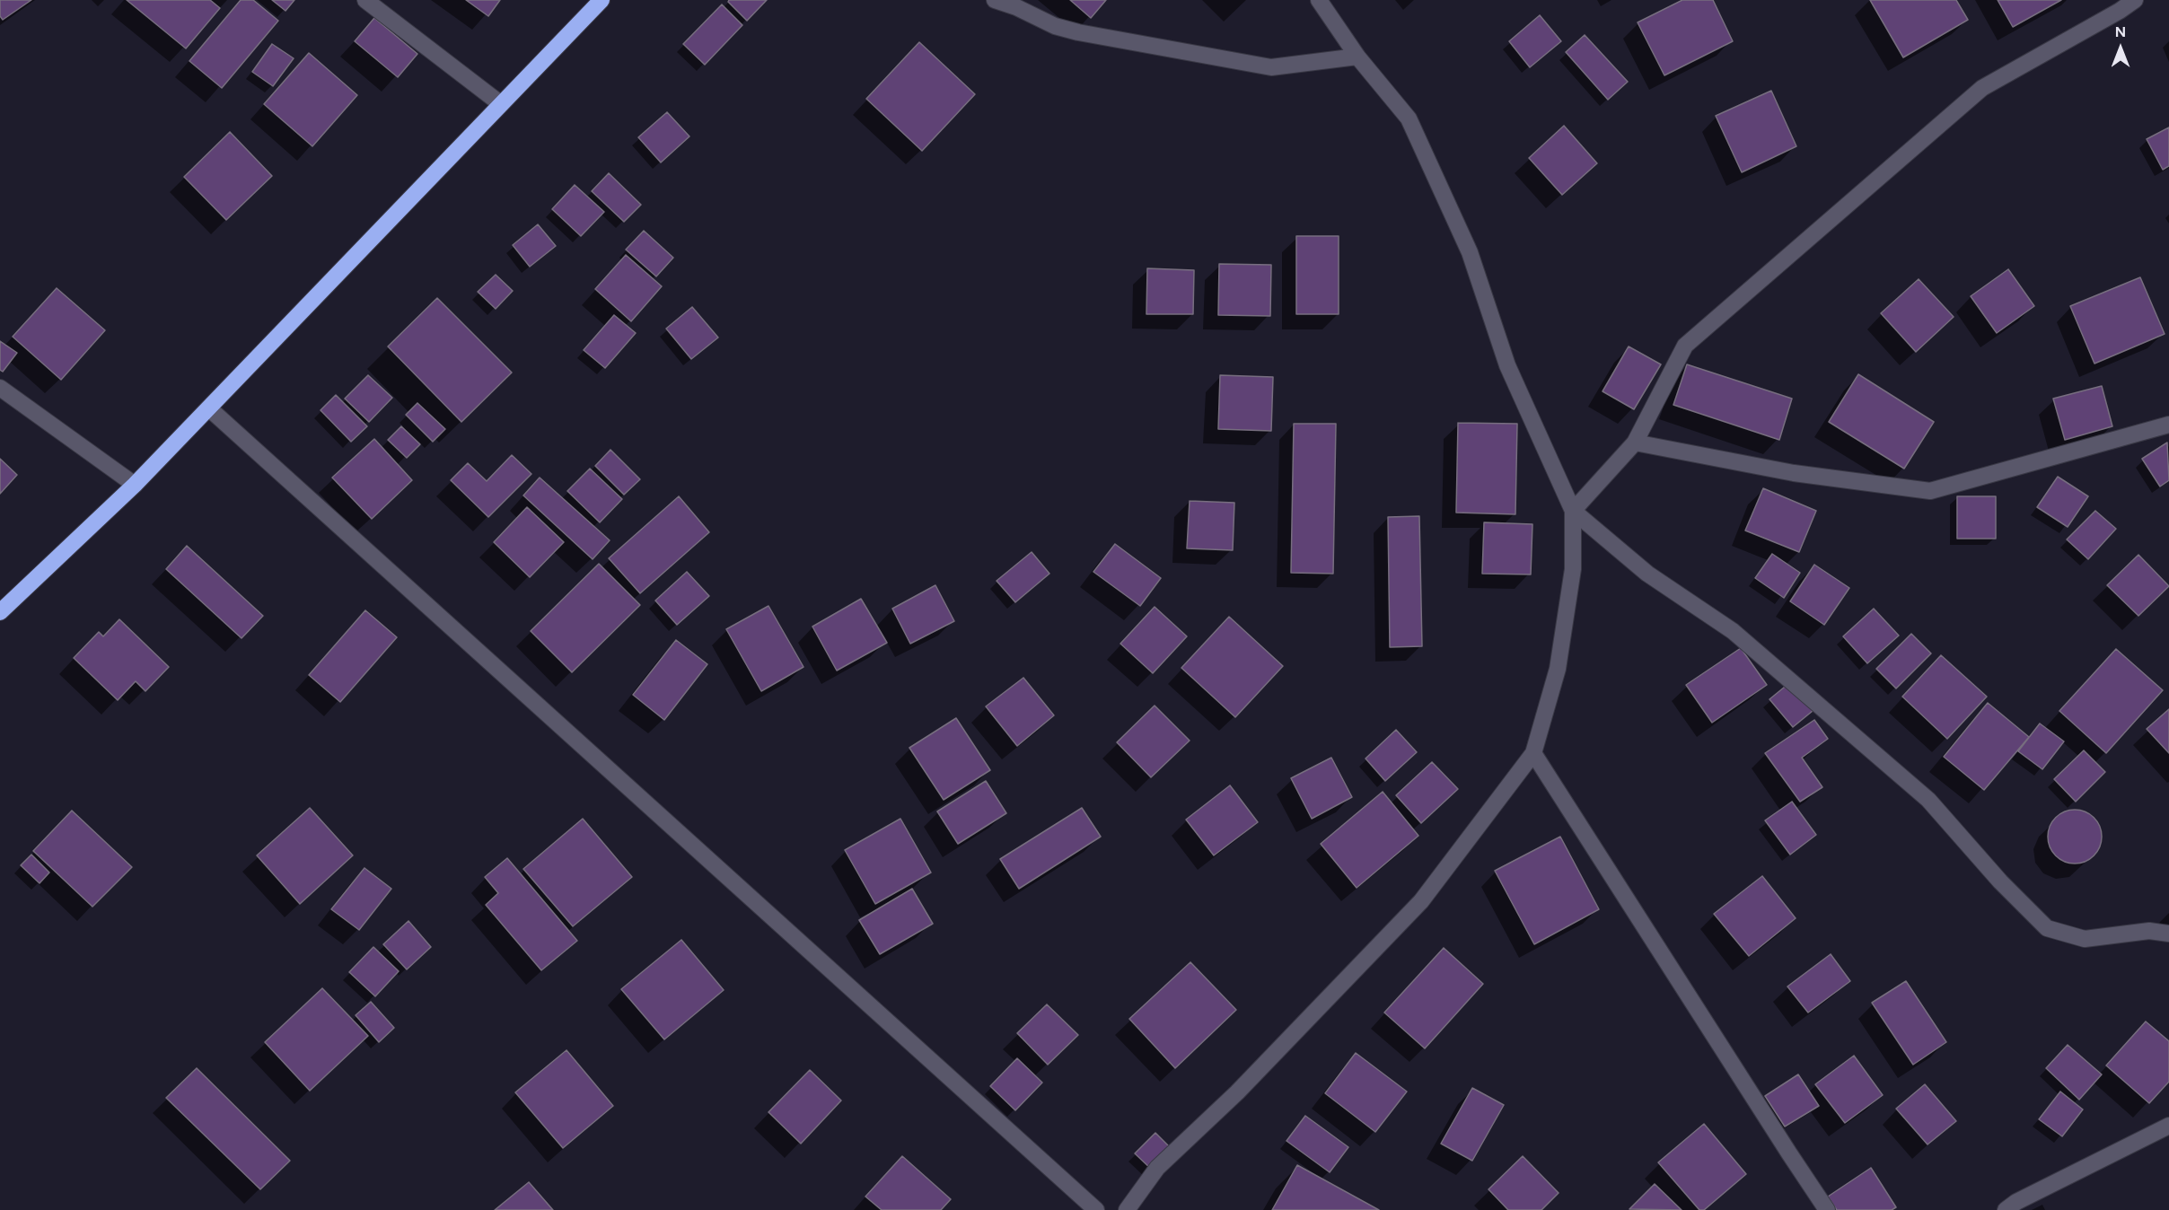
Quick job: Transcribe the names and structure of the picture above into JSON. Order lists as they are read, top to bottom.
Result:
{
  "north": "top"
}
